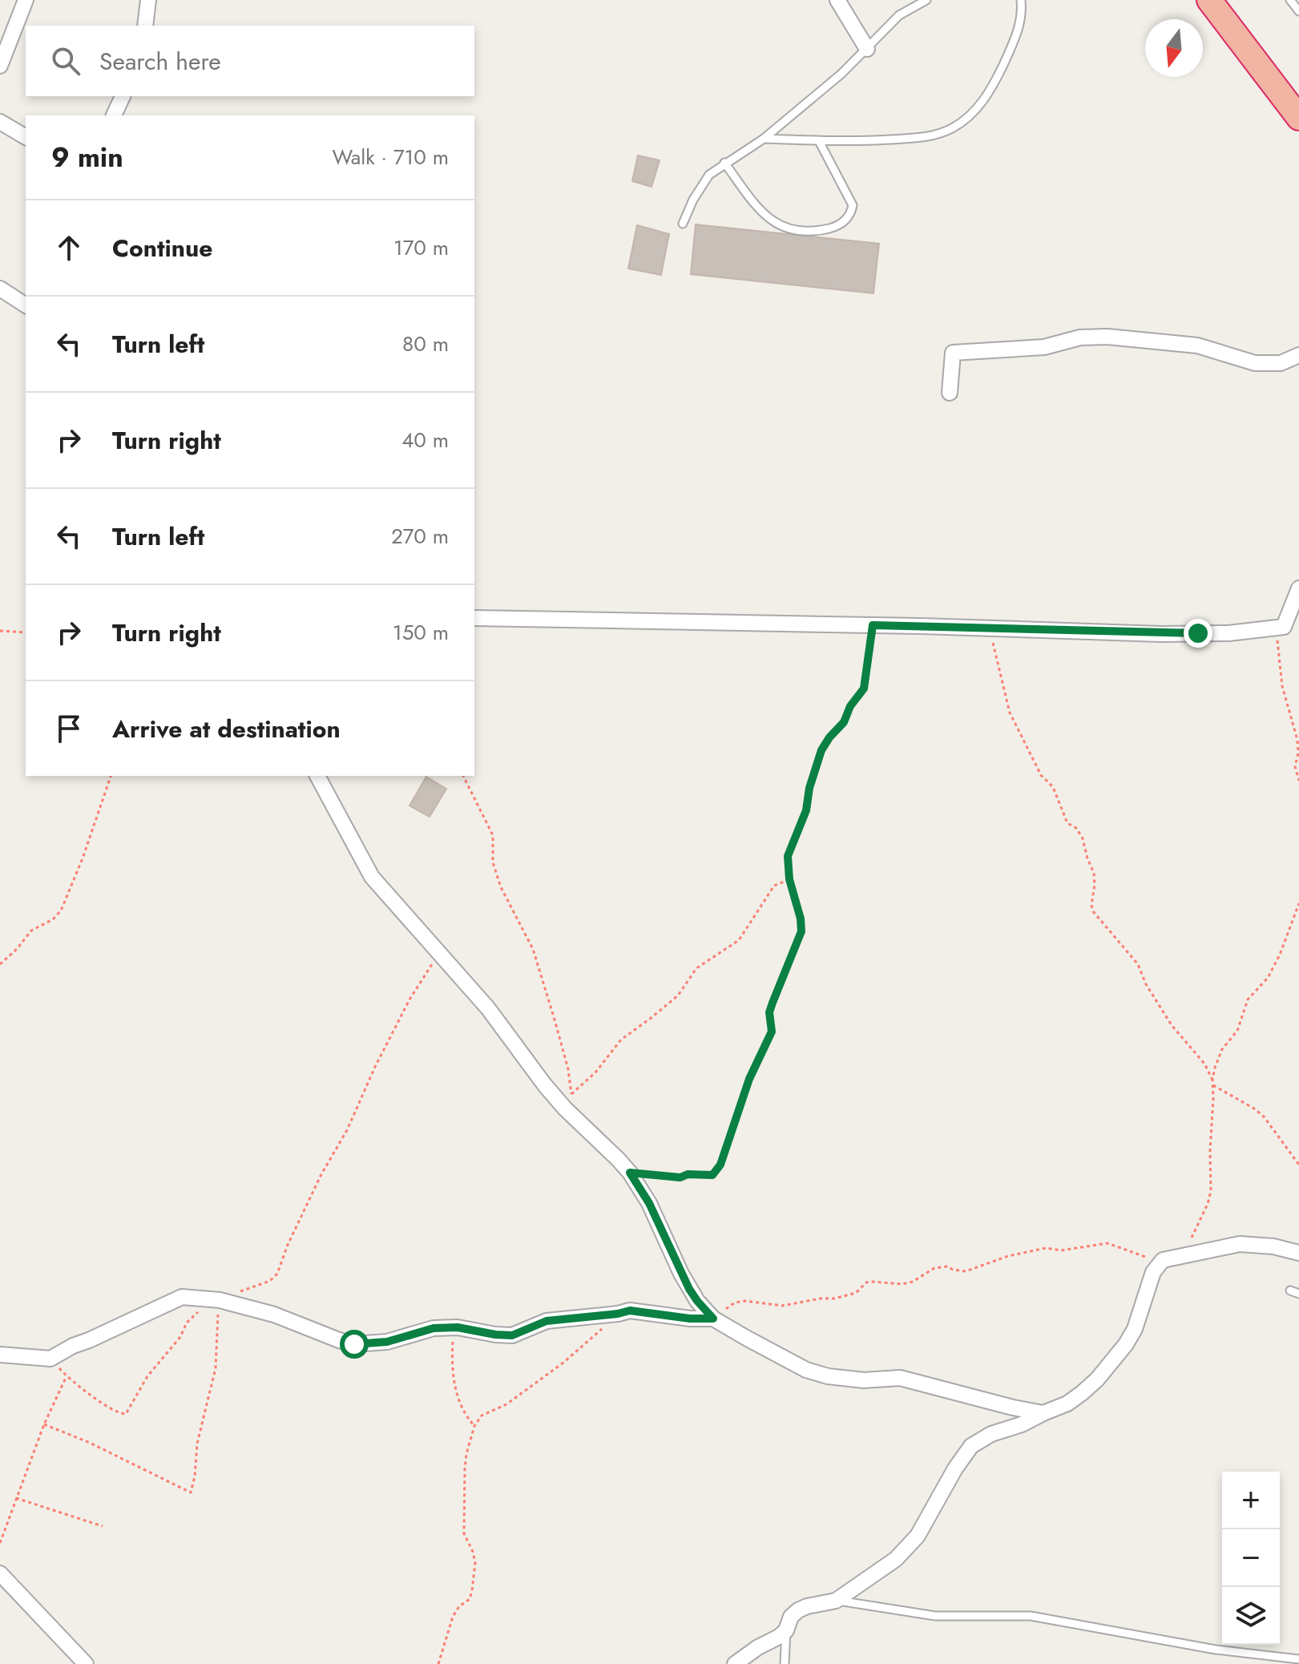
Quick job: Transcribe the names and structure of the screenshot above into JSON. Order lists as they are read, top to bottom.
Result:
{
  "north": "bottom",
  "page": {
    "search": "Search here",
    "heading": ["9 min", "Walk · 710 m"],
    "list": [
      ["Continue", "170 m"],
      ["Turn left", "80 m"],
      ["Turn right", "40 m"],
      ["Turn left", "270 m"],
      ["Turn right", "150 m"],
      "Arrive at destination"
    ],
    "map_buttons": ["+", "−"]
  }
}
